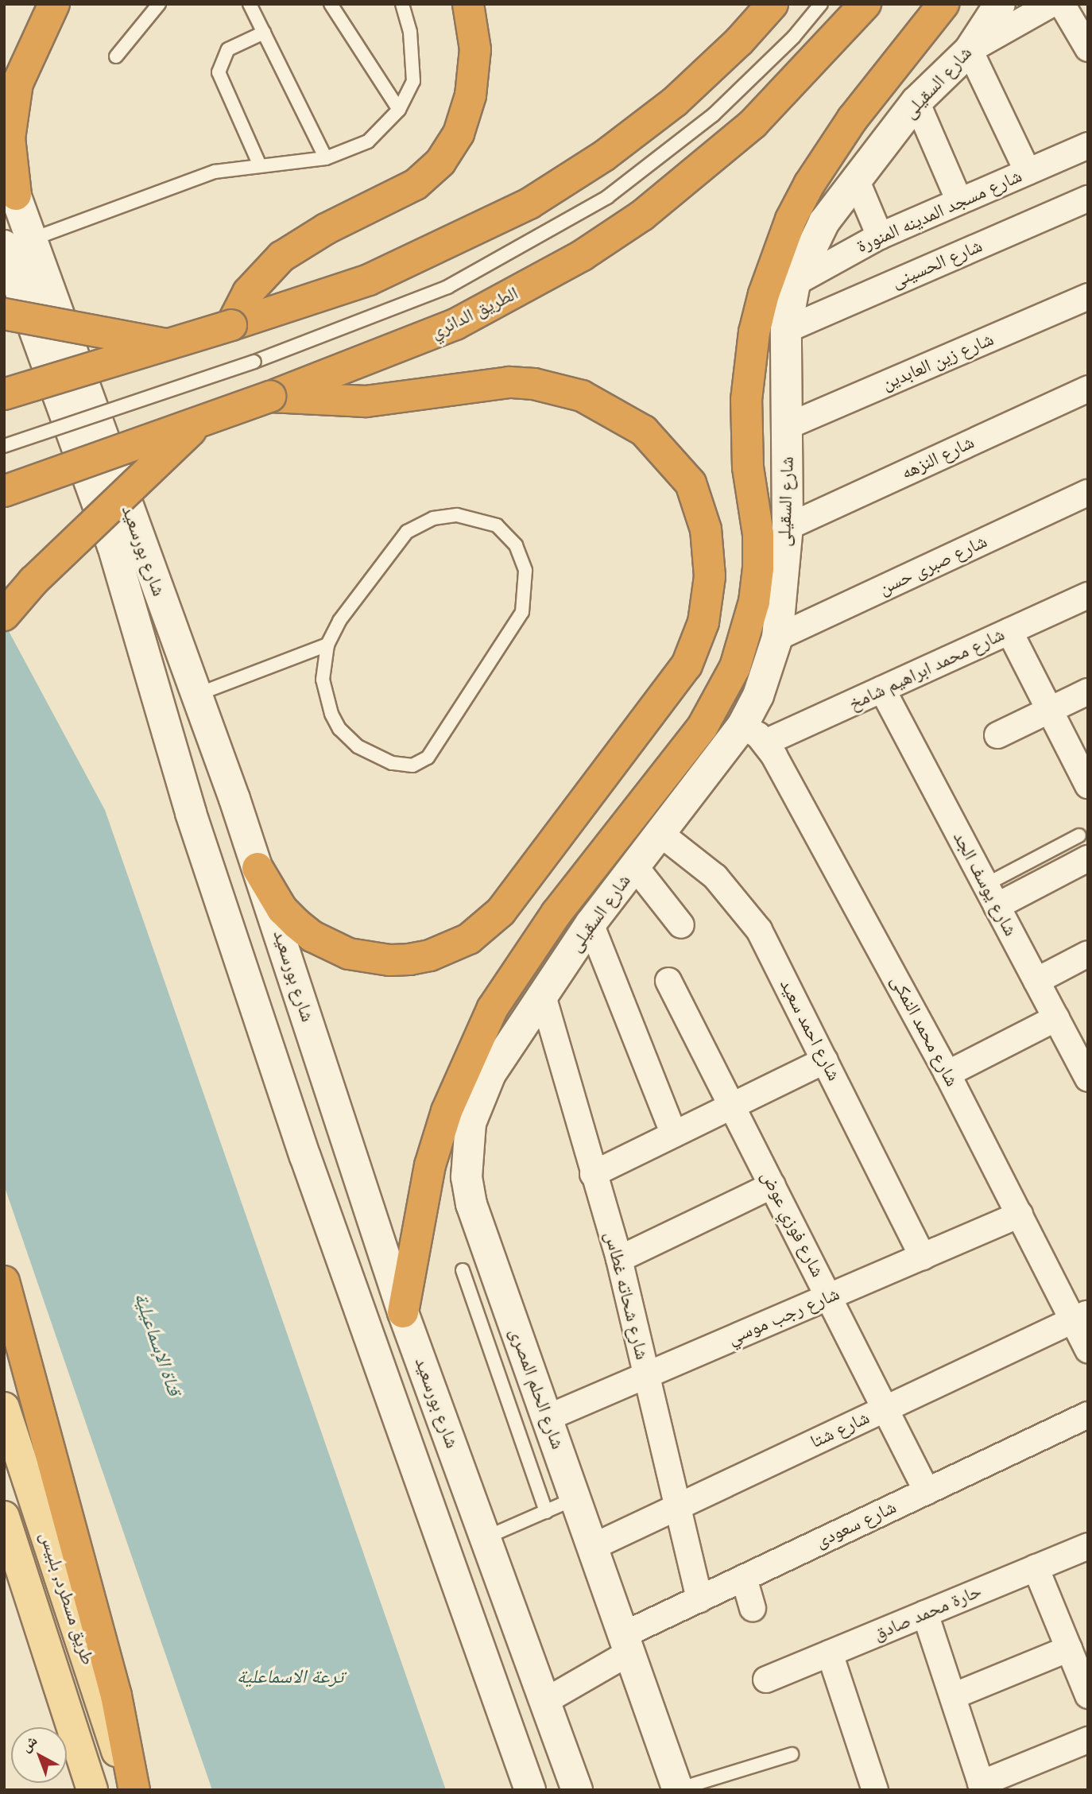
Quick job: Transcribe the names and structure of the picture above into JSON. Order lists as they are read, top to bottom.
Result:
{
  "streets": {
    "highway": ["الطريق الدائري"],
    "main road": [
      "شارع السقيلى",
      "شارع بورسعيد",
      "شارع الحلم المصرى",
      "طريق مسطرد, بلبيس"
    ],
    "street": [
      "شارع مسجد المدينه المنورة",
      "شارع الحسينى",
      "شارع زين العابدين",
      "شارع النزهه",
      "شارع صبرى حسن",
      "شارع محمد ابراهيم شامخ",
      "شارع يوسف الجد",
      "شارع احمد سعيد",
      "شارع محمد النمكى",
      "شارع فوزي عوض",
      "شارع شحاته غطاس",
      "شارع رجب موسي",
      "شارع شتا",
      "شارع سعودى",
      "حارة محمد صادق"
    ]
  },
  "crossings": [
    ["شارع السقيلى", "شارع مسجد المدينه المنورة"],
    ["شارع السقيلى", "شارع الحسينى"],
    ["شارع السقيلى", "شارع زين العابدين"],
    ["شارع السقيلى", "شارع النزهه"],
    ["شارع السقيلى", "شارع صبرى حسن"],
    ["شارع السقيلى", "شارع محمد ابراهيم شامخ"],
    ["شارع السقيلى", "شارع احمد سعيد"],
    ["شارع السقيلى", "شارع محمد النمكى"],
    ["شارع السقيلى", "شارع شحاته غطاس"],
    ["شارع السقيلى", "شارع الحلم المصرى"],
    ["شارع بورسعيد", "شارع سعودى"],
    ["شارع محمد ابراهيم شامخ", "شارع يوسف الجد"],
    ["شارع محمد ابراهيم شامخ", "شارع محمد النمكى"],
    ["شارع احمد سعيد", "شارع رجب موسي"],
    ["شارع محمد النمكى", "شارع رجب موسي"],
    ["شارع محمد النمكى", "شارع شتا"],
    ["شارع فوزي عوض", "شارع رجب موسي"],
    ["شارع فوزي عوض", "شارع شتا"],
    ["شارع فوزي عوض", "شارع سعودى"],
    ["شارع شحاته غطاس", "شارع رجب موسي"],
    ["شارع شحاته غطاس", "شارع الحلم المصرى"],
    ["شارع شحاته غطاس", "شارع شتا"],
    ["شارع شحاته غطاس", "شارع سعودى"],
    ["شارع رجب موسي", "شارع الحلم المصرى"],
    ["شارع الحلم المصرى", "شارع شتا"],
    ["شارع الحلم المصرى", "شارع سعودى"]
  ],
  "water": ["قناة الإسماعيلية", "ترعة الاسماعلية"],
  "north": "top left"
}
